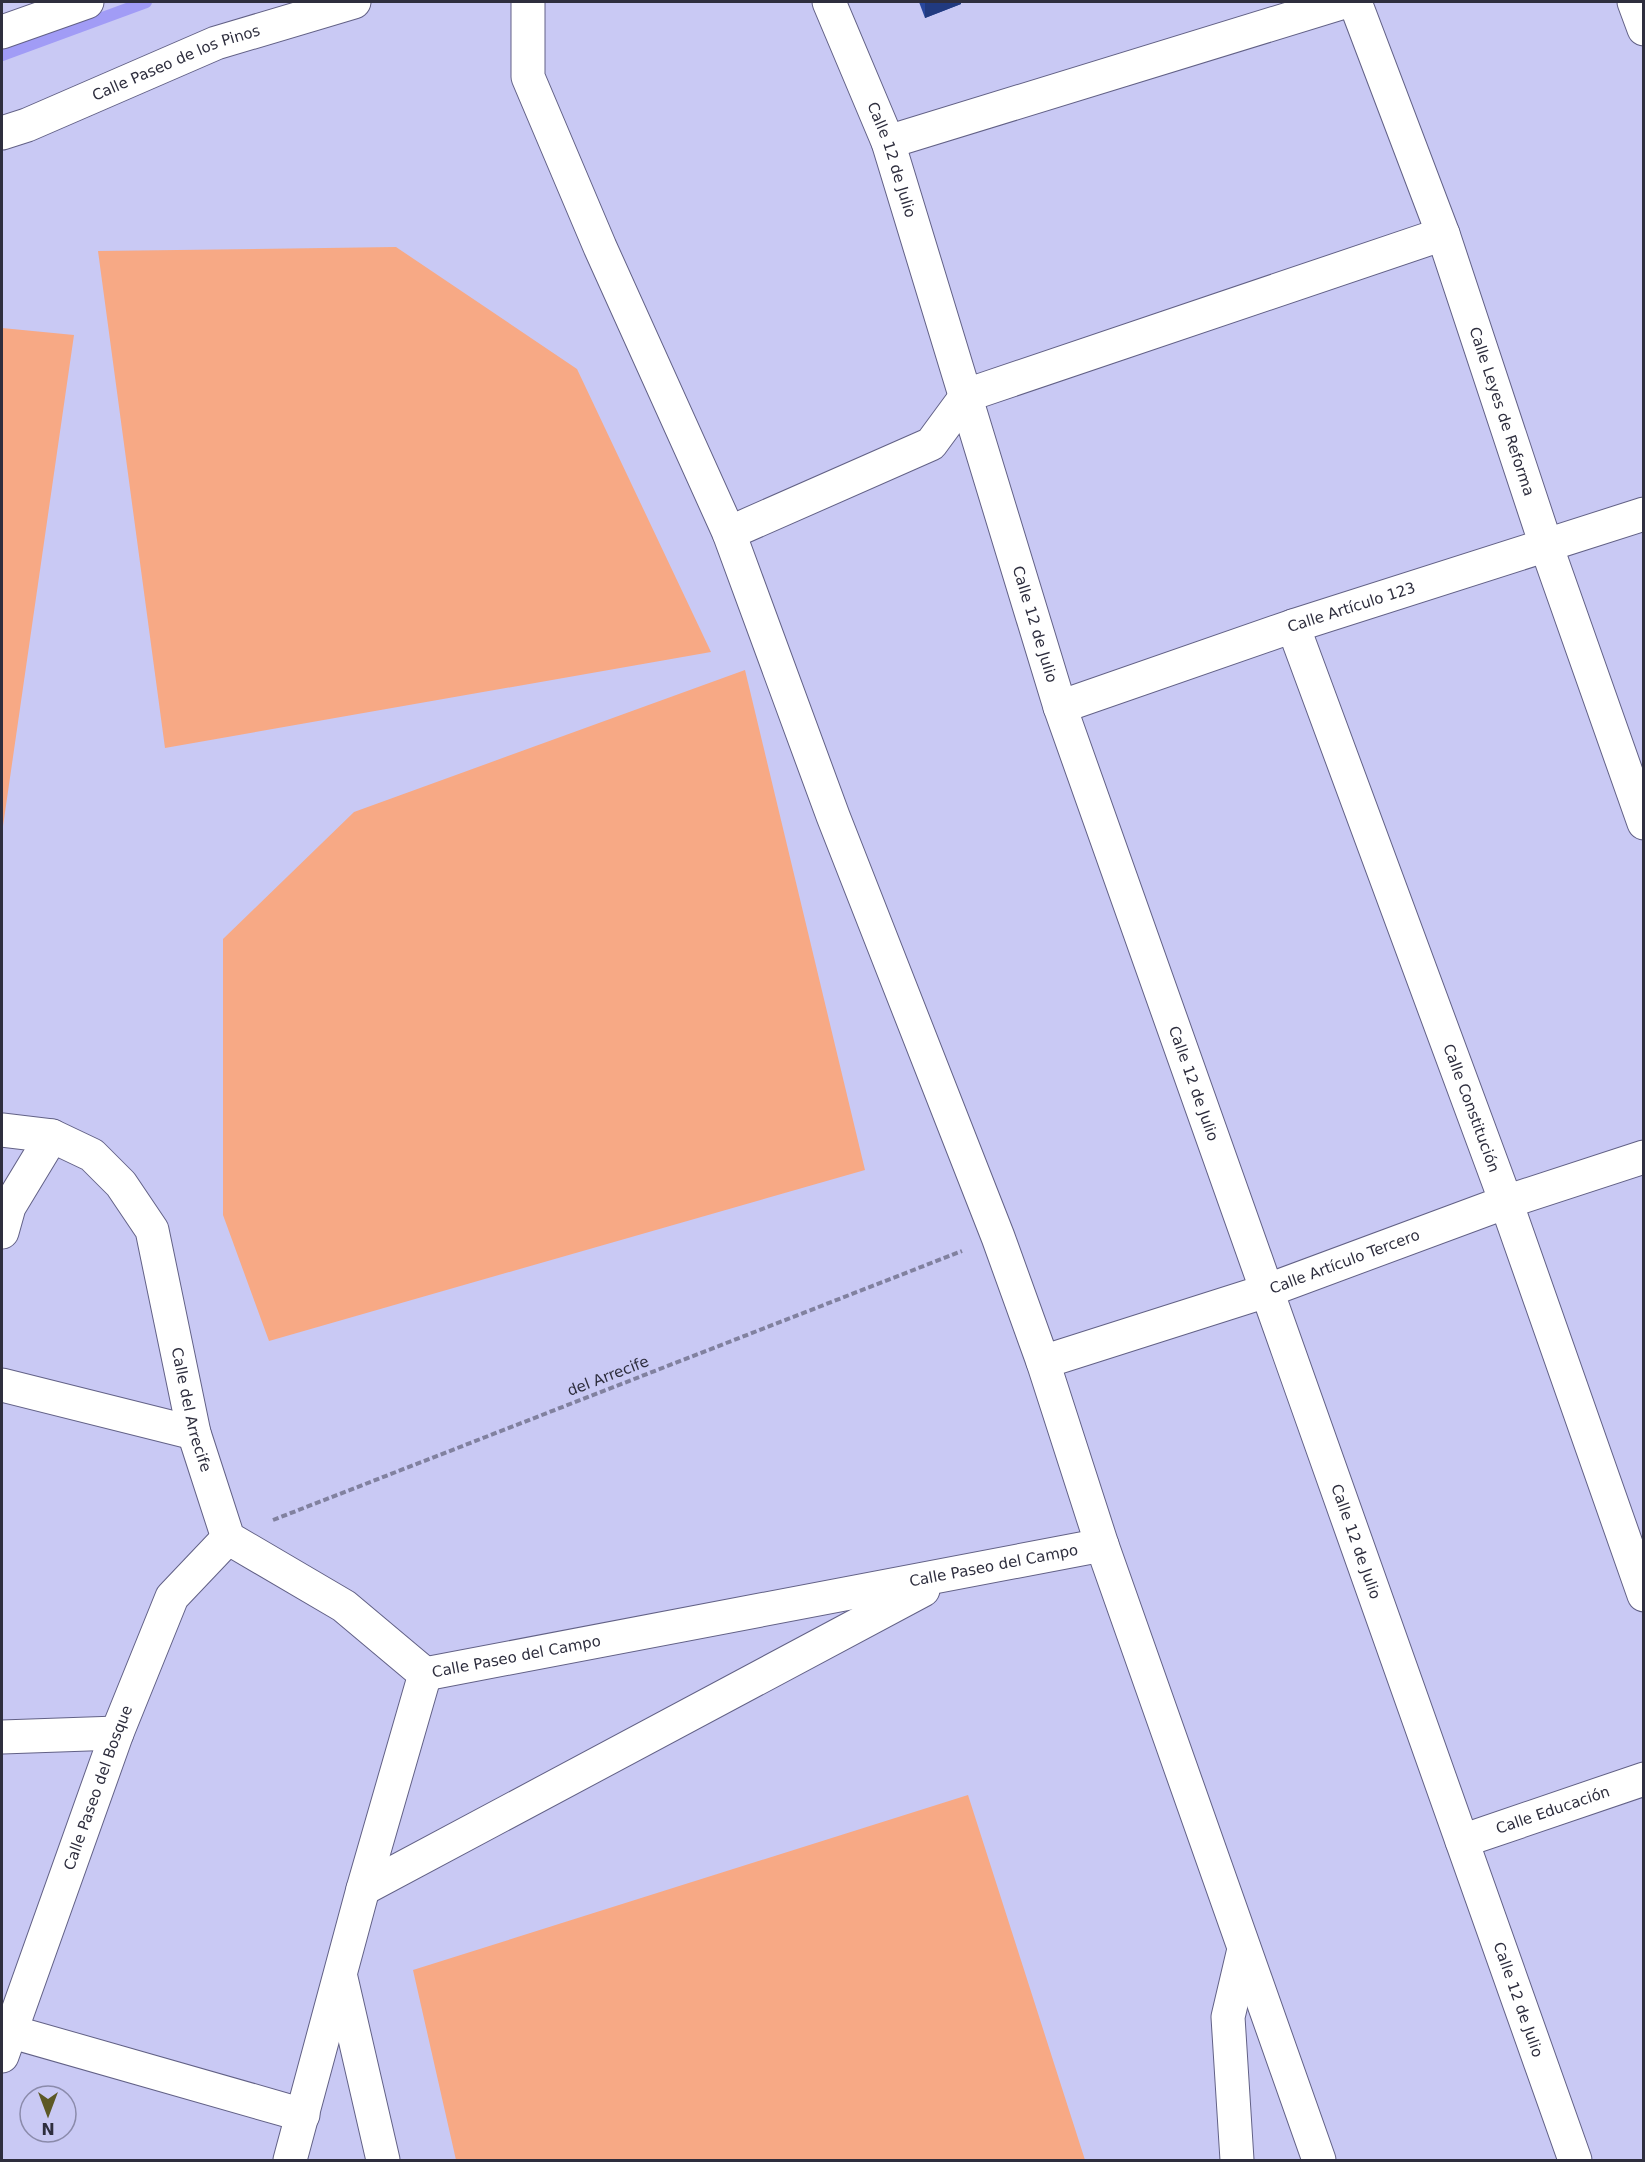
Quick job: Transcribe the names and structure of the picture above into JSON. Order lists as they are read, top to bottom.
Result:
{
  "streets": {
    "street": [
      "Calle Paseo de los Pinos",
      "Calle 12 de Julio",
      "Calle Leyes de Reforma",
      "Calle Artículo 123",
      "Calle Constitución",
      "Calle Artículo Tercero",
      "Calle del Arrecife",
      "Calle Paseo del Campo",
      "Calle Paseo del Bosque",
      "Calle Educación"
    ],
    "path": ["del Arrecife"]
  },
  "crossings": [
    ["Calle 12 de Julio", "Calle Artículo 123"],
    ["Calle 12 de Julio", "Calle Artículo Tercero"],
    ["Calle 12 de Julio", "Calle Educación"],
    ["Calle Leyes de Reforma", "Calle Artículo 123"],
    ["Calle Artículo 123", "Calle Constitución"],
    ["Calle Constitución", "Calle Artículo Tercero"],
    ["del Arrecife", "Calle del Arrecife"],
    ["del Arrecife", "Calle Paseo del Bosque"],
    ["Calle del Arrecife", "Calle Paseo del Bosque"]
  ],
  "north": "bottom"
}
